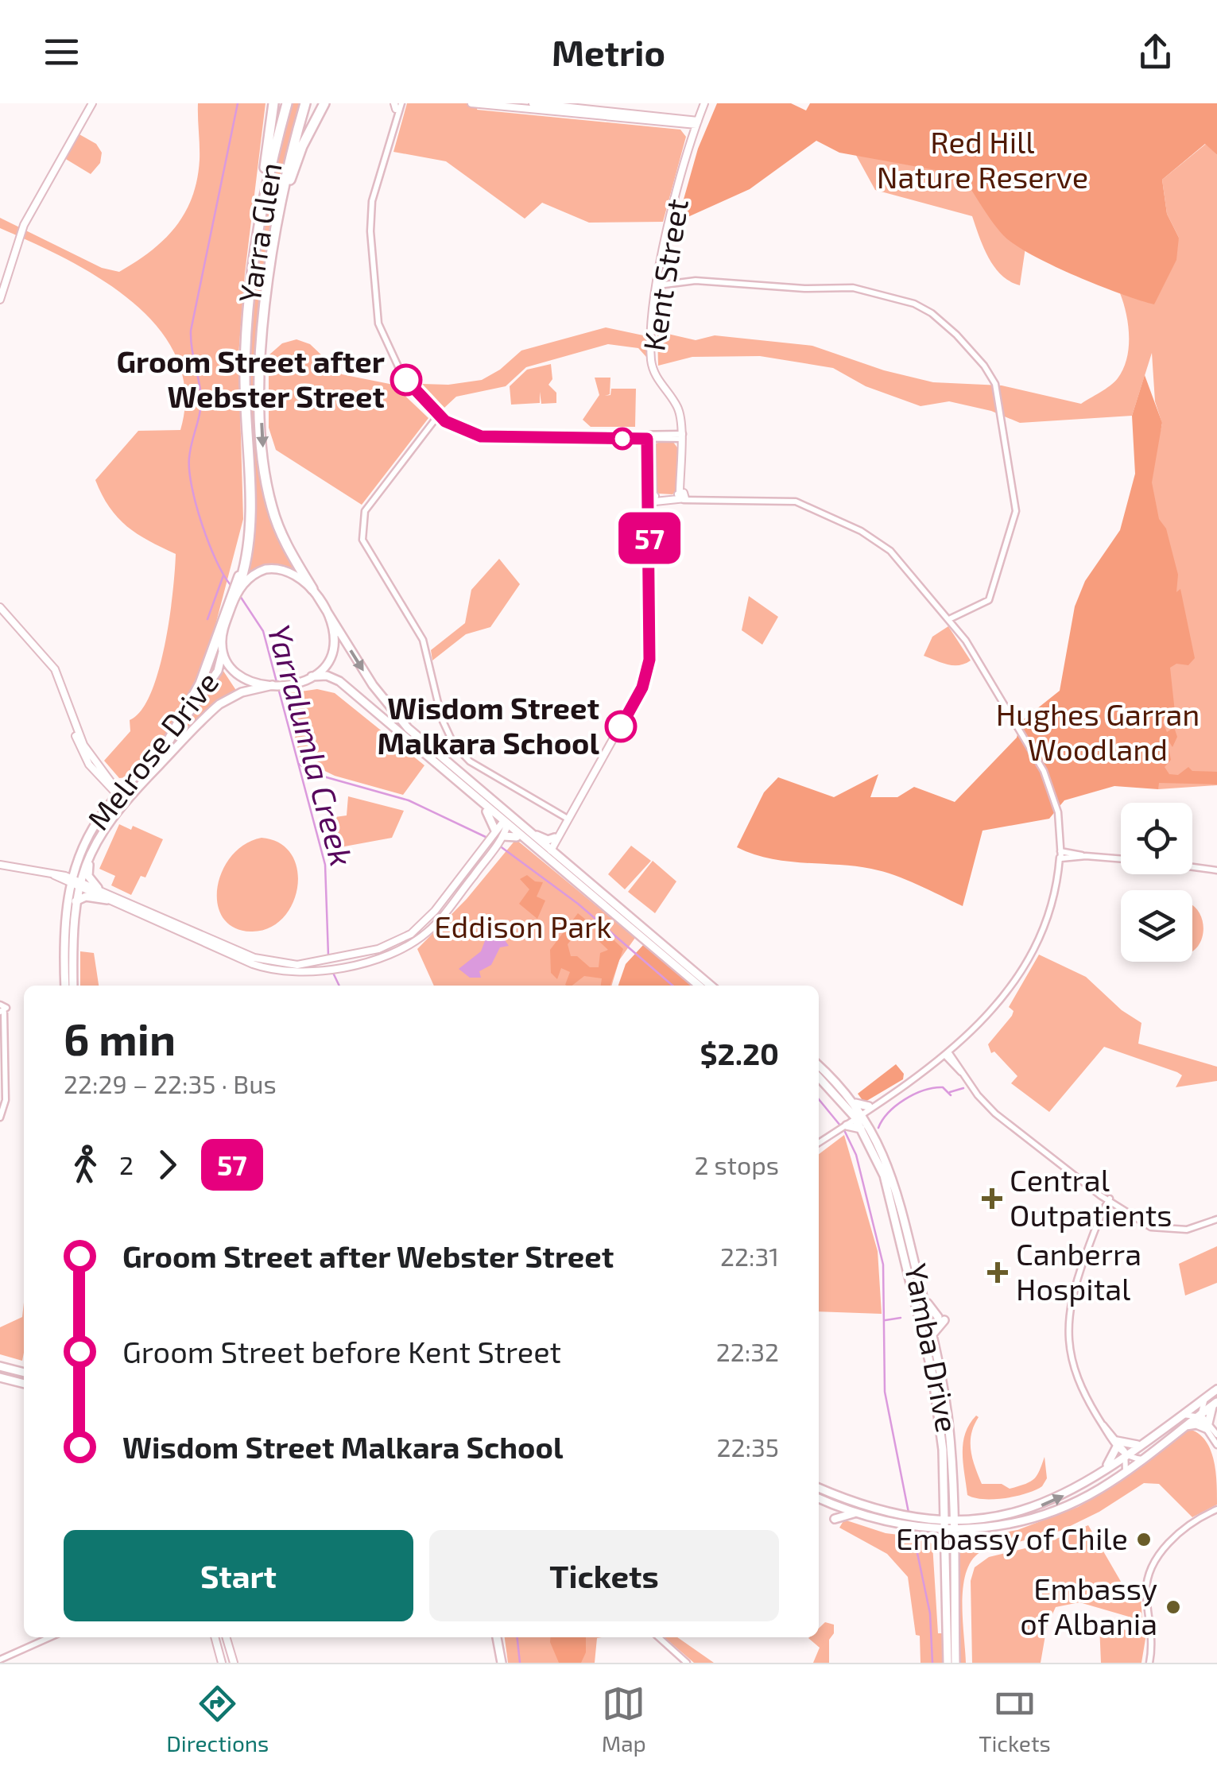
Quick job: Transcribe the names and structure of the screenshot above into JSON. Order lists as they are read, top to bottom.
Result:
{
  "streets": {
    "highway": ["Yarra Glen"],
    "main road": ["Kent Street", "Melrose Drive", "Yamba Drive"]
  },
  "crossings": [
    ["Yarra Glen", "Melrose Drive"]
  ],
  "water": ["Yarralumla Creek"],
  "parks": ["Red Hill Nature Reserve", "Hughes Garran Woodland", "Eddison Park"],
  "places": {
    "other": [
      "Groom Street after Webster Street",
      "Wisdom Street Malkara School",
      "Embassy of Chile",
      "Embassy of Albania"
    ],
    "health": ["Central Outpatients", "Canberra Hospital"]
  },
  "lines": ["bus line 57"],
  "page": {
    "header": "Metrio",
    "on_map": "57",
    "heading": ["6 min", "22:29 – 22:35 · Bus", "$2.20"],
    "legs": ["2", "57", "2 stops"],
    "list": [
      {
        "name": "Groom Street after Webster Street",
        "value": "22:31"
      },
      {
        "name": "Groom Street before Kent Street",
        "value": "22:32"
      },
      {
        "name": "Wisdom Street Malkara School",
        "value": "22:35"
      }
    ],
    "buttons": ["Start", "Tickets"],
    "tabs": ["Directions", "Map", "Tickets"]
  }
}
